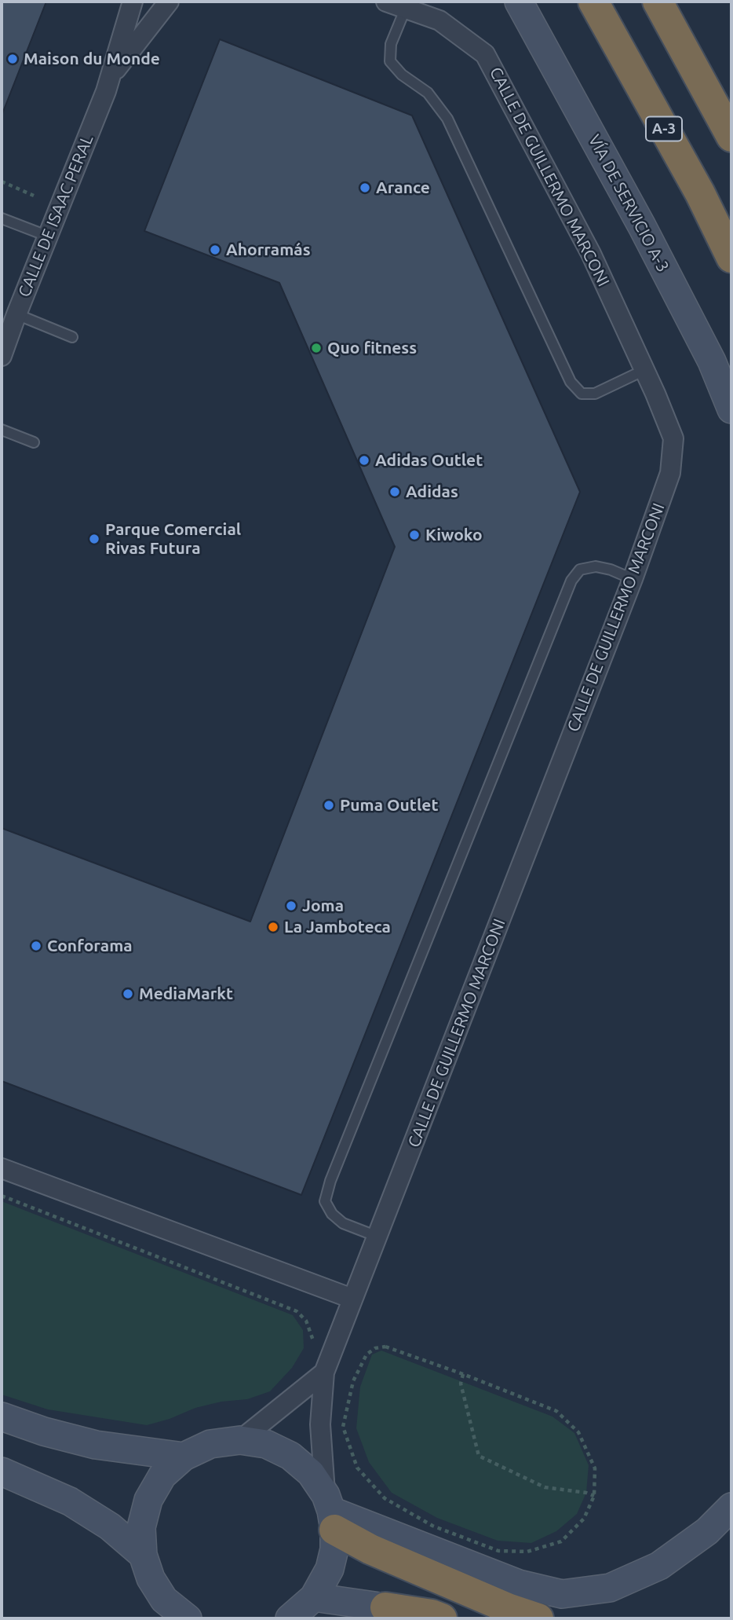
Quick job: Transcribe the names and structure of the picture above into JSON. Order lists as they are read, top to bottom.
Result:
{
  "streets": {
    "highway": ["A-3"],
    "main road": ["VÍA DE SERVICIO A-3"],
    "street": ["CALLE DE GUILLERMO MARCONI", "CALLE DE ISAAC PERAL"]
  },
  "places": [
    "Maison du Monde",
    "Arance",
    "Ahorramás",
    "Quo fitness",
    "Adidas Outlet",
    "Adidas",
    "Kiwoko",
    "Parque Comercial Rivas Futura",
    "Puma Outlet",
    "Joma",
    "La Jamboteca",
    "Conforama",
    "MediaMarkt"
  ]
}
